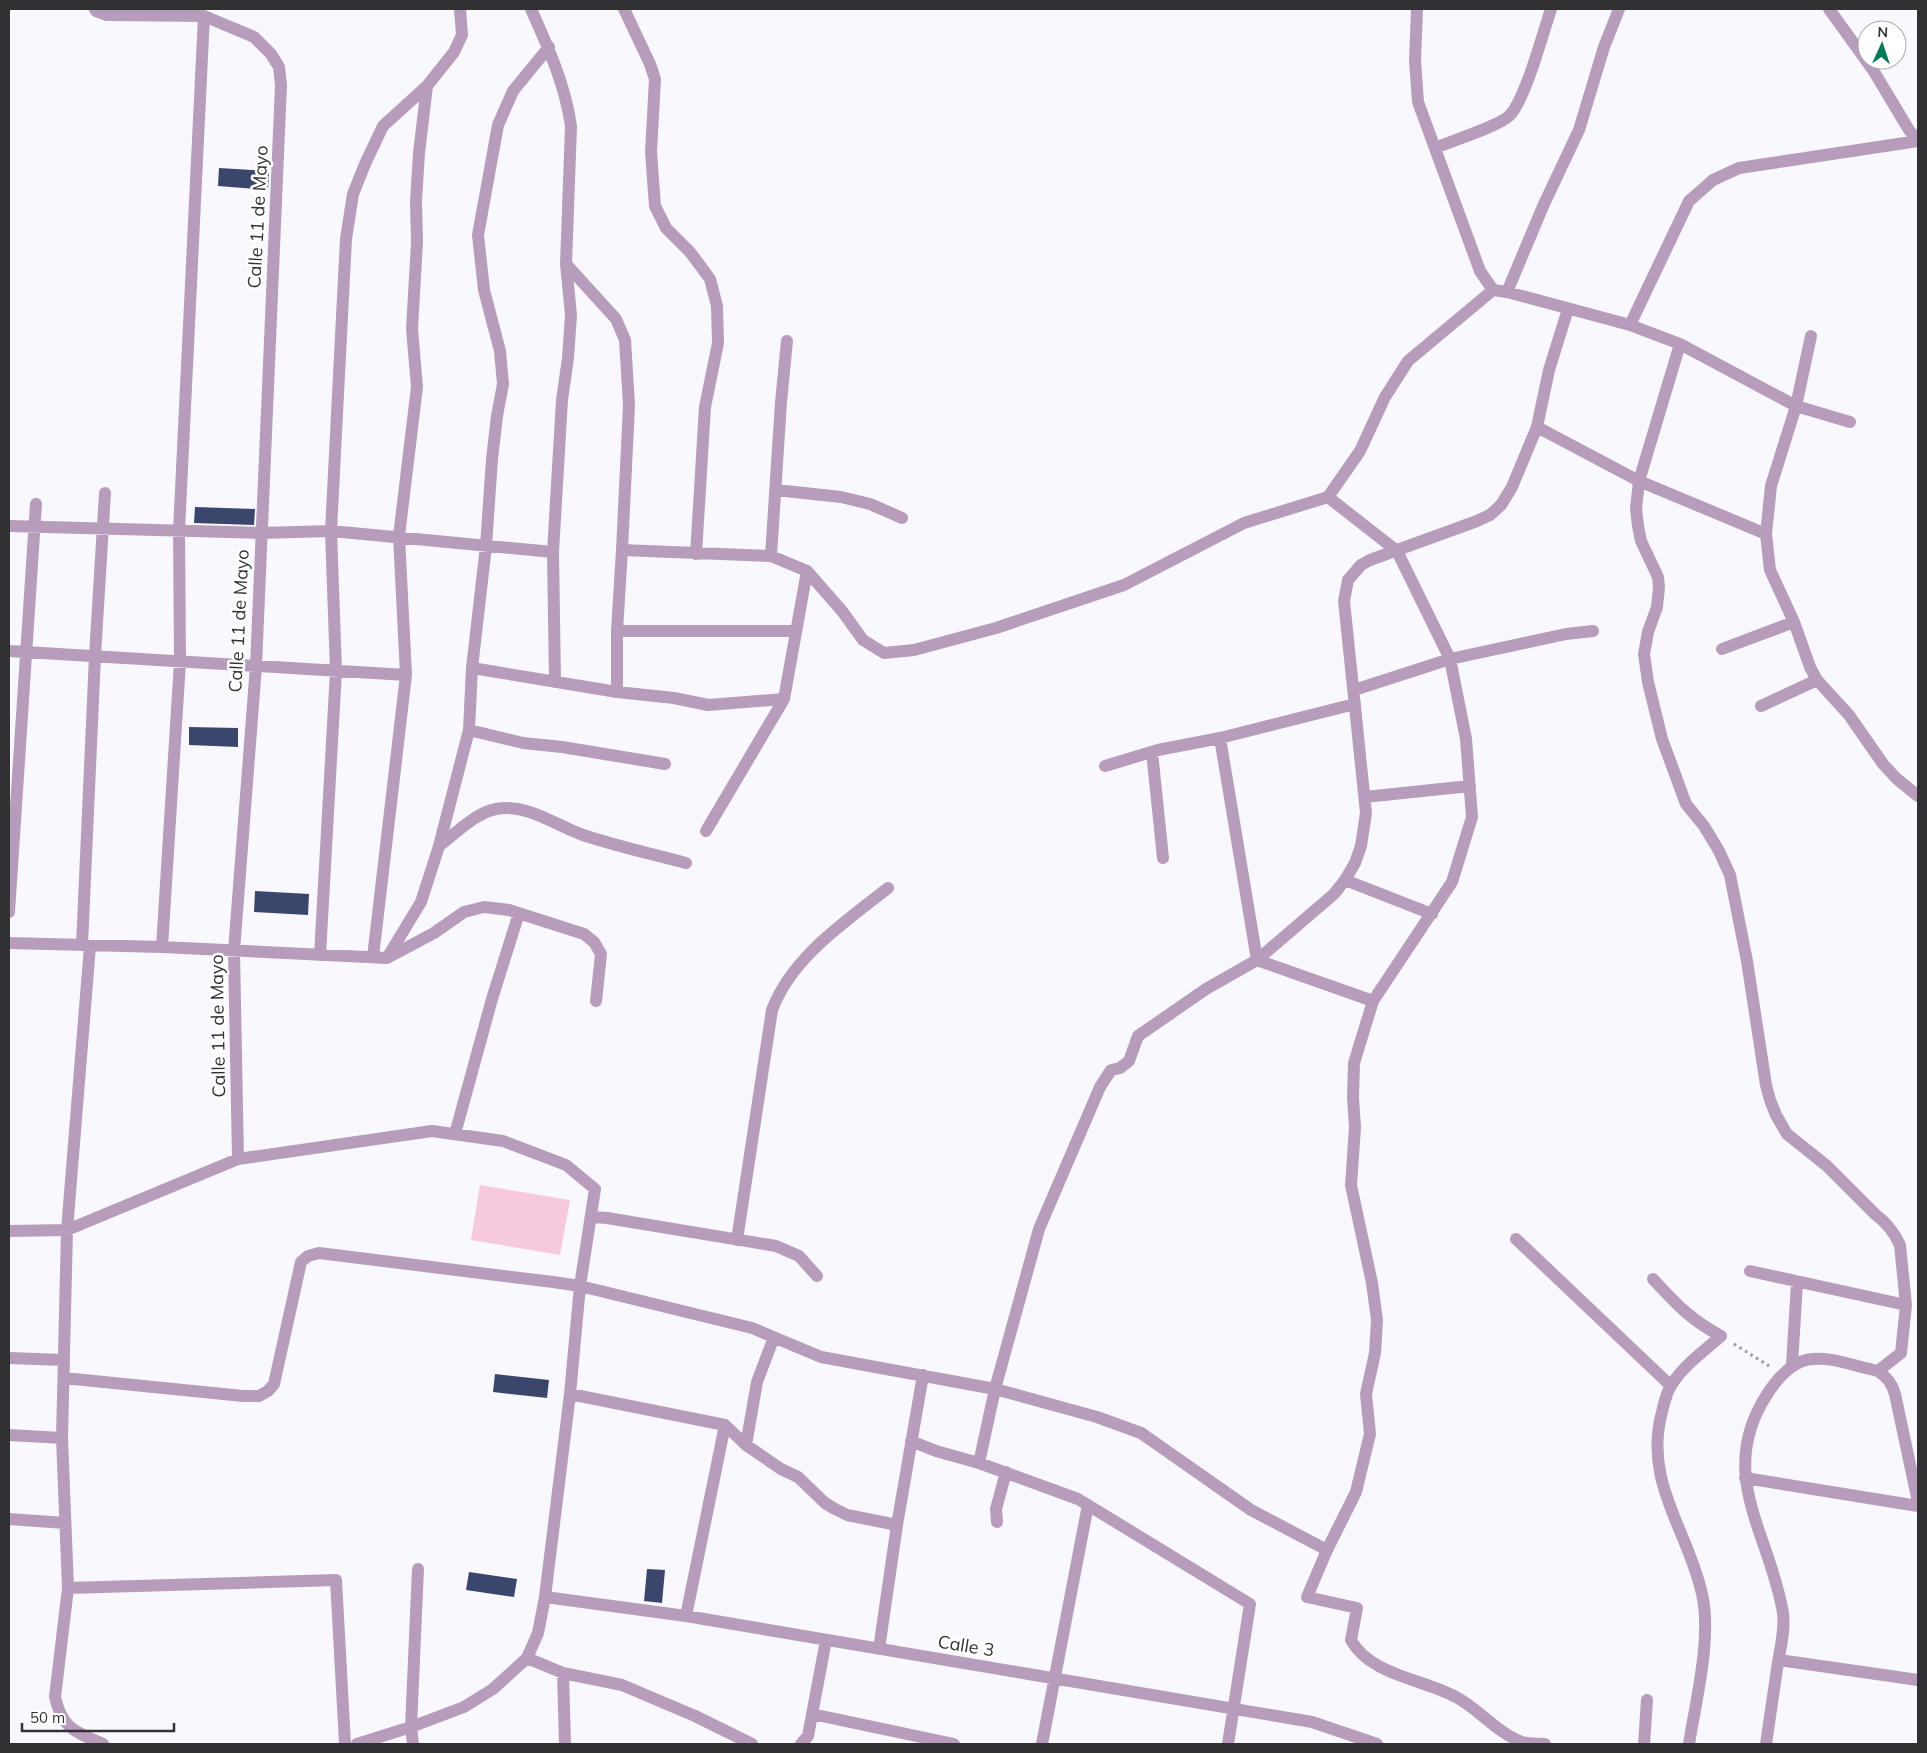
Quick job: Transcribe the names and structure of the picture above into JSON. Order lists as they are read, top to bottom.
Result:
{
  "streets": {
    "street": ["Calle 11 de Mayo", "Calle 3"]
  },
  "scale_bar": "50 m",
  "north": "top"
}
